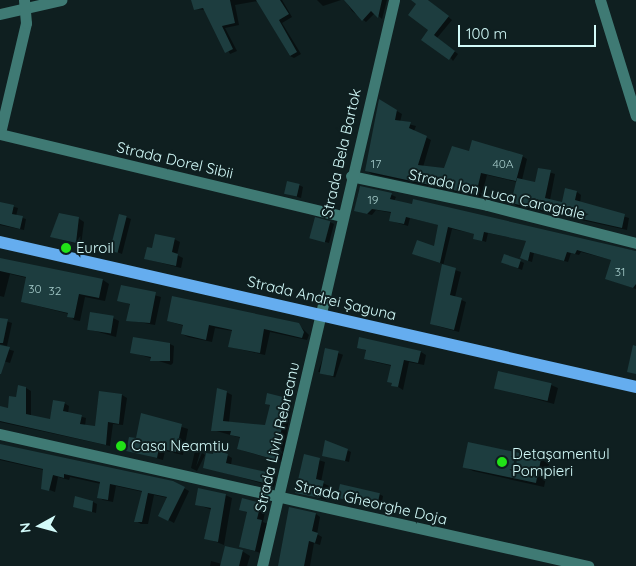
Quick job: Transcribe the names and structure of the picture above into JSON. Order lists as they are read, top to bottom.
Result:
{
  "streets": {
    "main road": ["Strada Andrei Șaguna"],
    "street": [
      "Strada Bela Bartok",
      "Strada Dorel Sibii",
      "Strada Ion Luca Caragiale",
      "Strada Liviu Rebreanu",
      "Strada Gheorghe Doja"
    ]
  },
  "crossings": [
    ["Strada Bela Bartok", "Strada Dorel Sibii"],
    ["Strada Bela Bartok", "Strada Ion Luca Caragiale"],
    ["Strada Bela Bartok", "Strada Andrei Șaguna"],
    ["Strada Bela Bartok", "Strada Liviu Rebreanu"],
    ["Strada Andrei Șaguna", "Strada Liviu Rebreanu"],
    ["Strada Liviu Rebreanu", "Strada Gheorghe Doja"]
  ],
  "places": ["Euroil", "Casa Neamtiu", "Detașamentul Pompieri"],
  "house_numbers": [
    "17",
    "40A",
    "19",
    "31",
    "30",
    "32"
  ],
  "scale_bar": "100 m",
  "north": "left"
}
